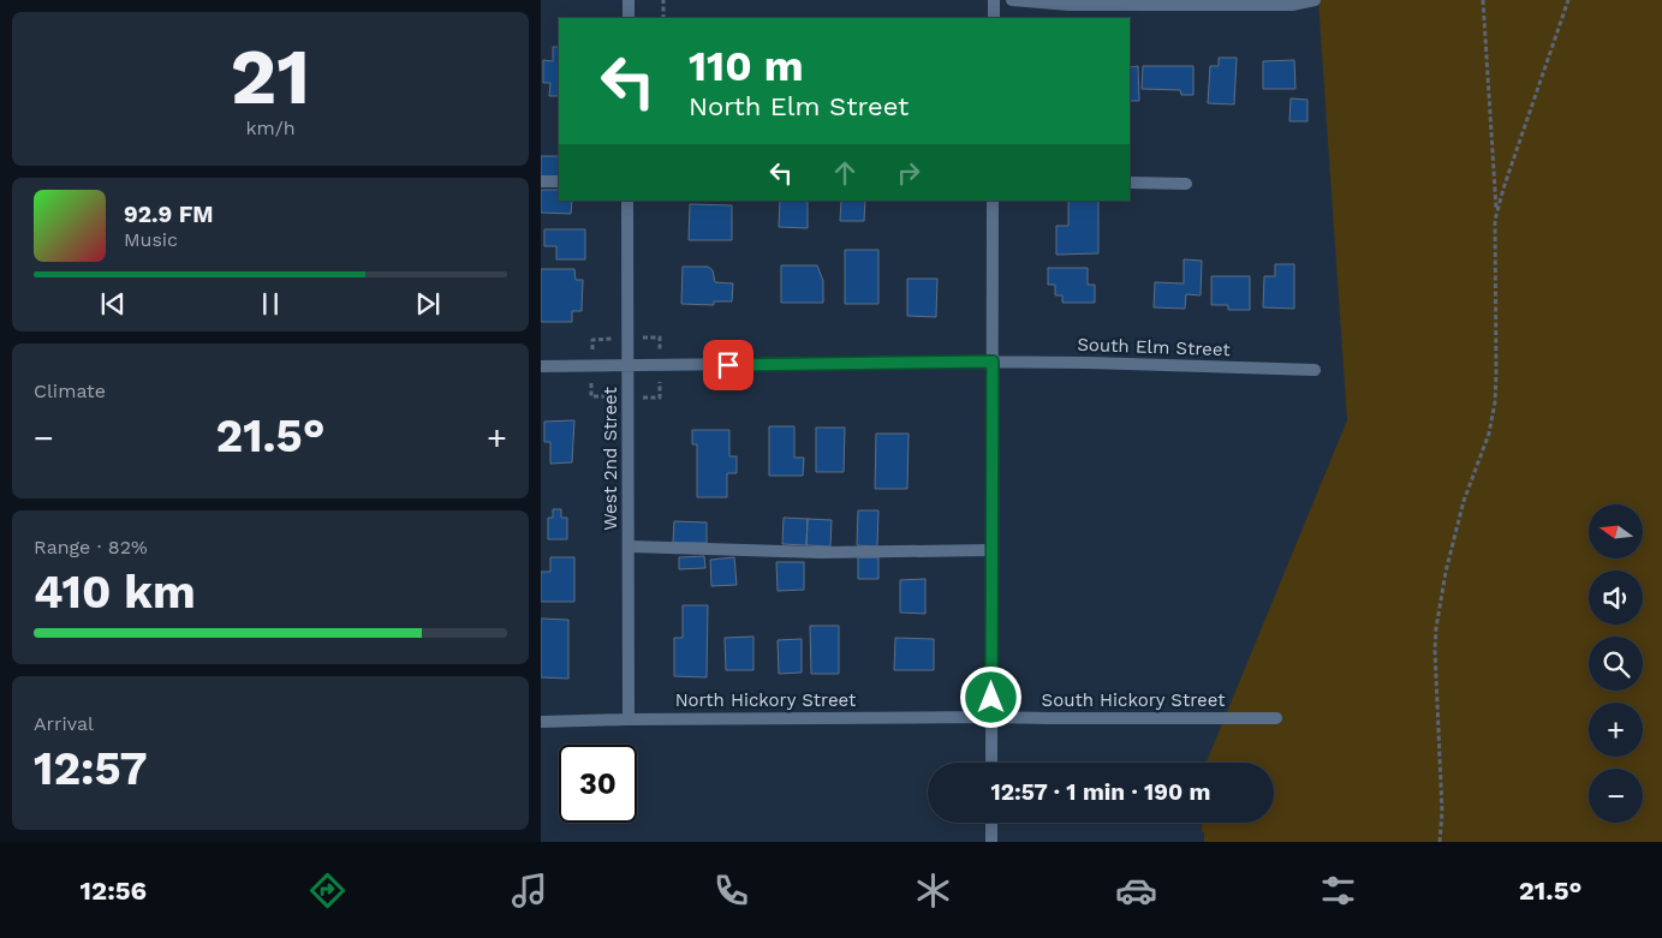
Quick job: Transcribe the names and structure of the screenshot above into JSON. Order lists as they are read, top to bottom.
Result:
{
  "streets": {
    "street": [
      "South Elm Street",
      "West 2nd Street",
      "North Hickory Street",
      "South Hickory Street"
    ]
  },
  "crossings": [
    ["South Elm Street", "West 2nd Street"],
    ["West 2nd Street", "North Hickory Street"],
    ["North Hickory Street", "South Hickory Street"]
  ],
  "north": "left",
  "page": {
    "tile": [
      ["21", "km/h"],
      "Climate",
      ["Range · 82%", "410 km"],
      ["Arrival", "12:57"]
    ],
    "turn": ["110 m", "North Elm Street"],
    "song": ["92.9 FM", "Music"],
    "heat": ["−", "21.5°", "+"],
    "map_buttons": ["+", "−"],
    "limit": "30",
    "trip": "12:57 · 1 min · 190 m",
    "tabs": ["12:56", "21.5°"]
  }
}
